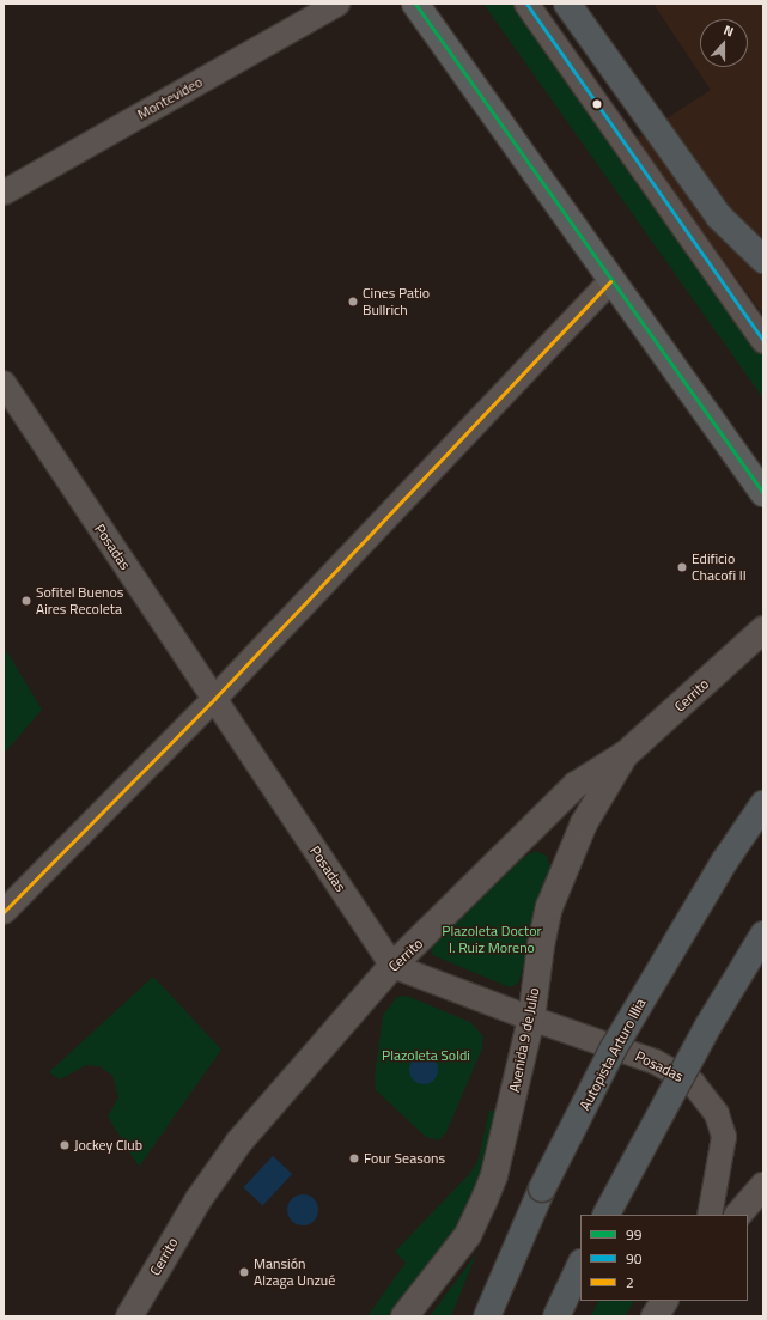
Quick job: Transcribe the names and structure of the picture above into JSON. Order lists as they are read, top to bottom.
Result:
{
  "streets": {
    "highway": ["Autopista Arturo Illia"],
    "street": [
      "Montevideo",
      "Posadas",
      "Cerrito",
      "Avenida 9 de Julio"
    ]
  },
  "crossings": [
    ["Posadas", "Cerrito"],
    ["Posadas", "Avenida 9 de Julio"],
    ["Cerrito", "Avenida 9 de Julio"]
  ],
  "parks": ["Plazoleta Doctor I. Ruiz Moreno", "Plazoleta Soldi"],
  "places": [
    "Cines Patio Bullrich",
    "Edificio Chacofi II",
    "Sofitel Buenos Aires Recoleta",
    "Jockey Club",
    "Four Seasons",
    "Mansión Alzaga Unzué"
  ],
  "lines": ["transit line 99", "transit line 90", "transit line 2"],
  "legend": ["99", "90", "2"],
  "north": "top"
}
